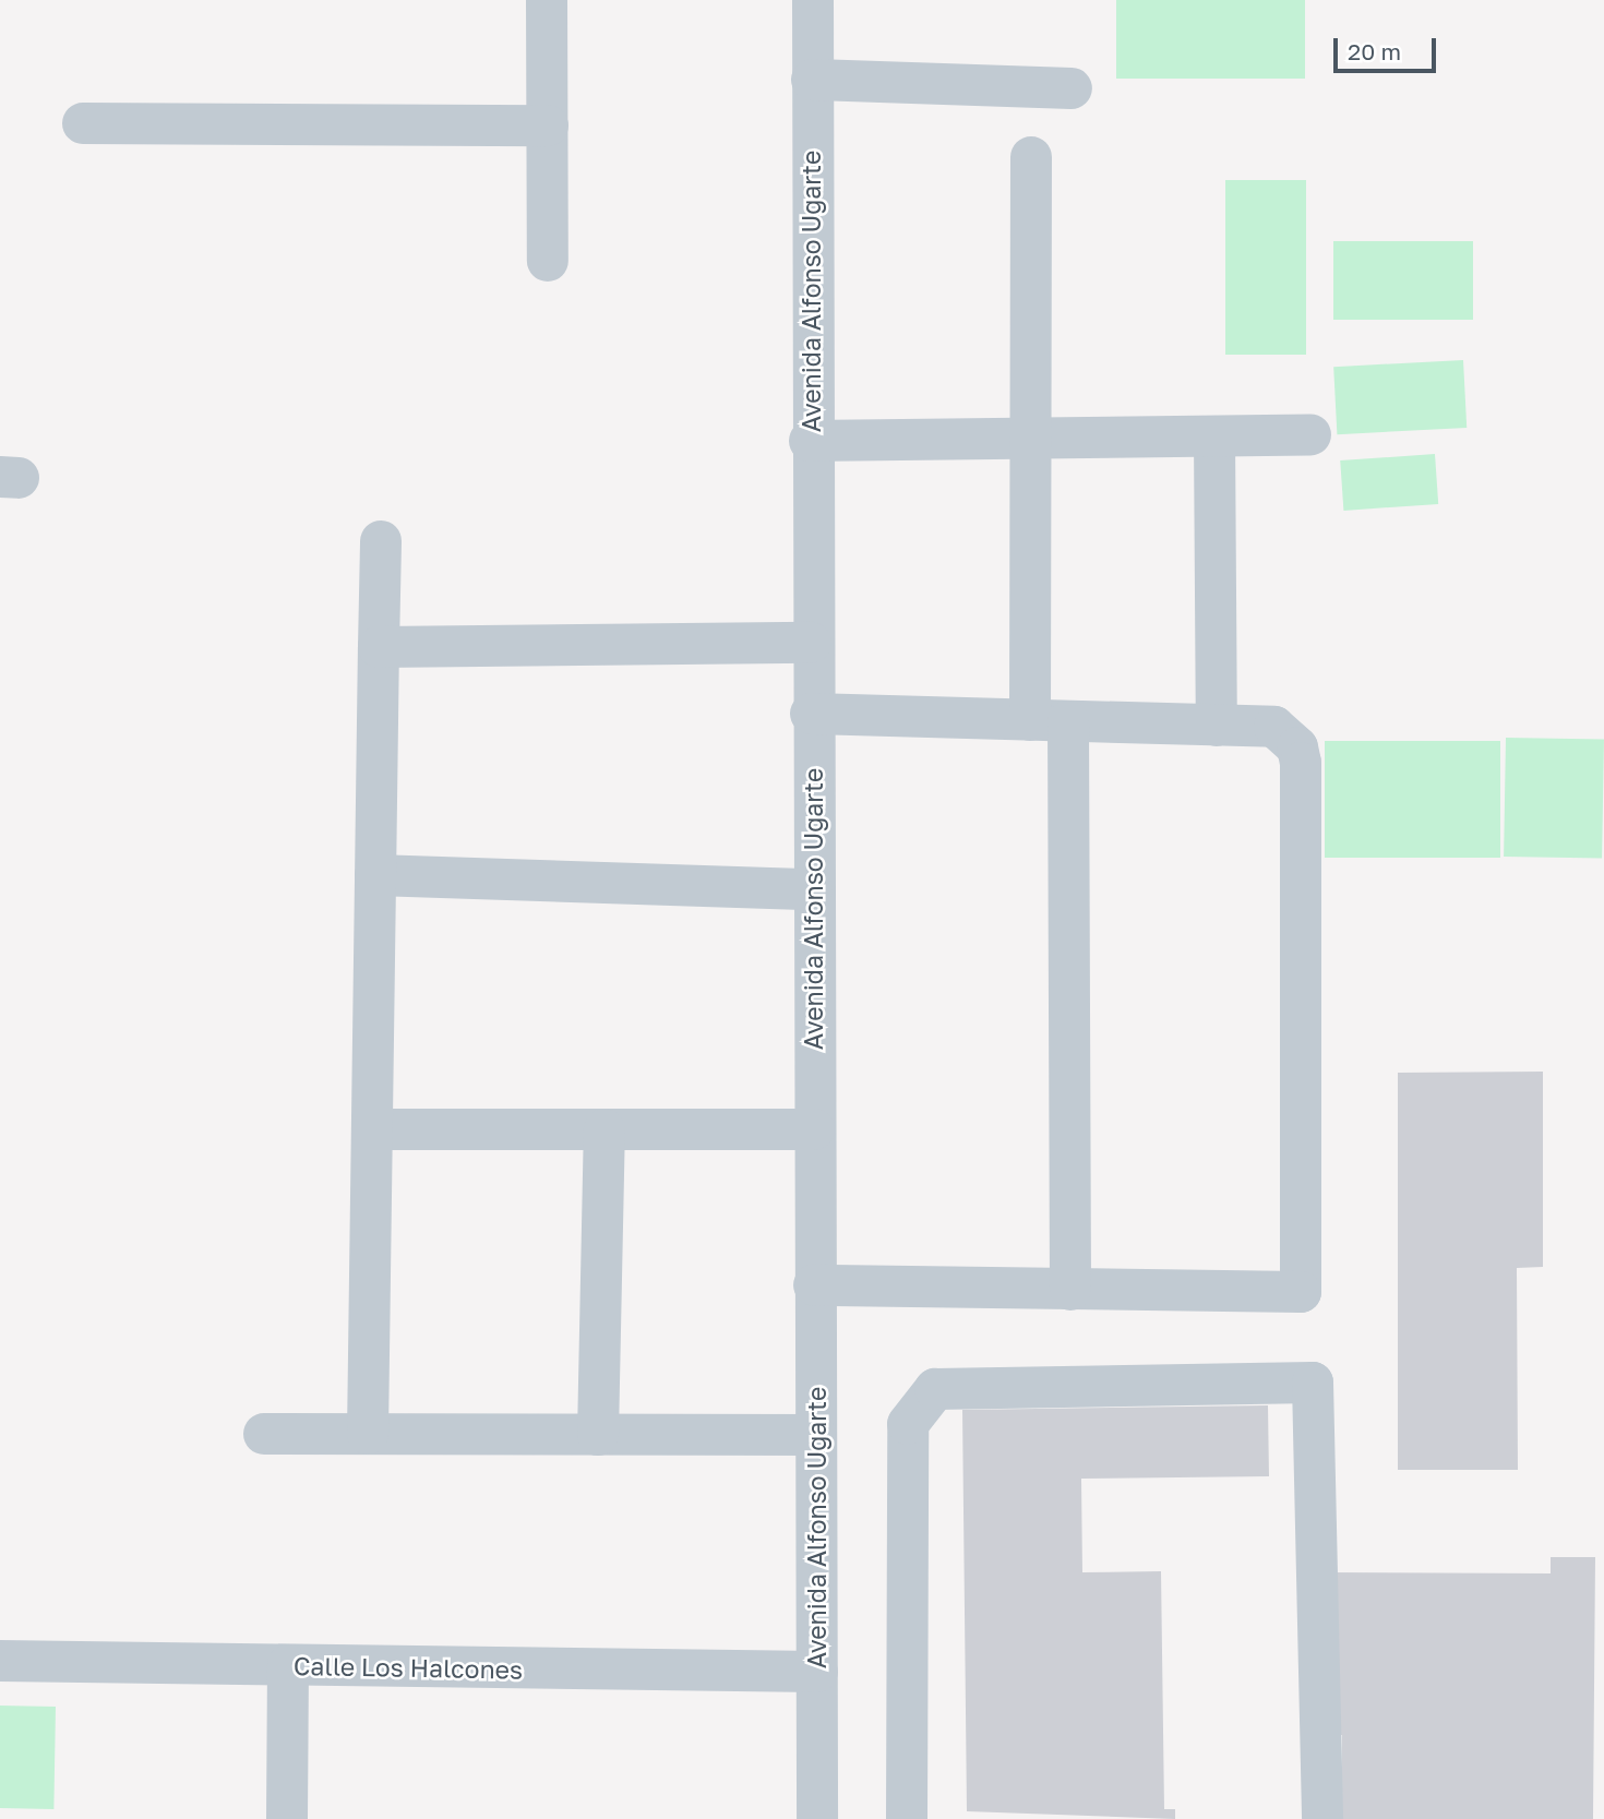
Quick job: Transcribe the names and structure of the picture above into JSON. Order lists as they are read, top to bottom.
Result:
{
  "streets": {
    "street": ["Avenida Alfonso Ugarte", "Calle Los Halcones"]
  },
  "crossings": [
    ["Avenida Alfonso Ugarte", "Calle Los Halcones"]
  ],
  "scale_bar": "20 m"
}
